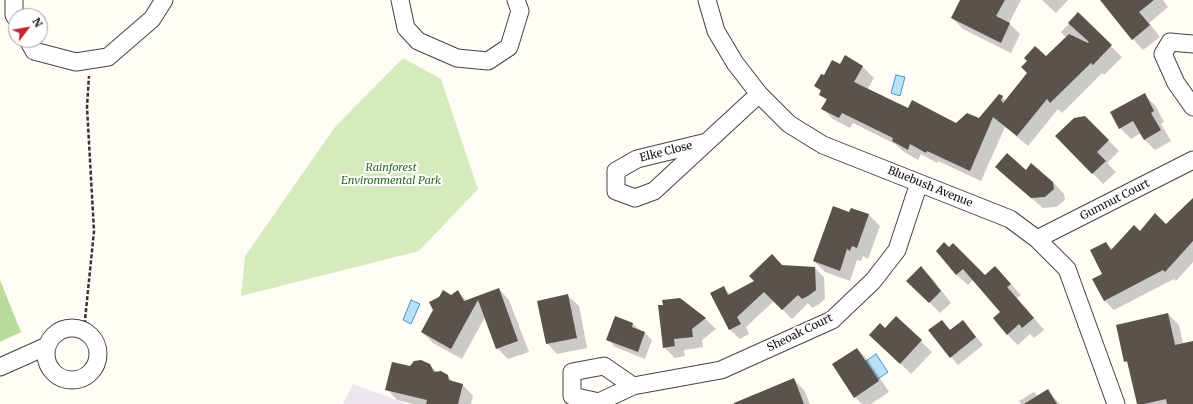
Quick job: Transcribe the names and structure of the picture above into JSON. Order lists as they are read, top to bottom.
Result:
{
  "streets": {
    "street": [
      "Elke Close",
      "Bluebush Avenue",
      "Gumnut Court",
      "Sheoak Court"
    ]
  },
  "crossings": [
    ["Elke Close", "Bluebush Avenue"],
    ["Bluebush Avenue", "Gumnut Court"],
    ["Bluebush Avenue", "Sheoak Court"]
  ],
  "parks": ["Rainforest Environmental Park"],
  "north": "top right"
}
